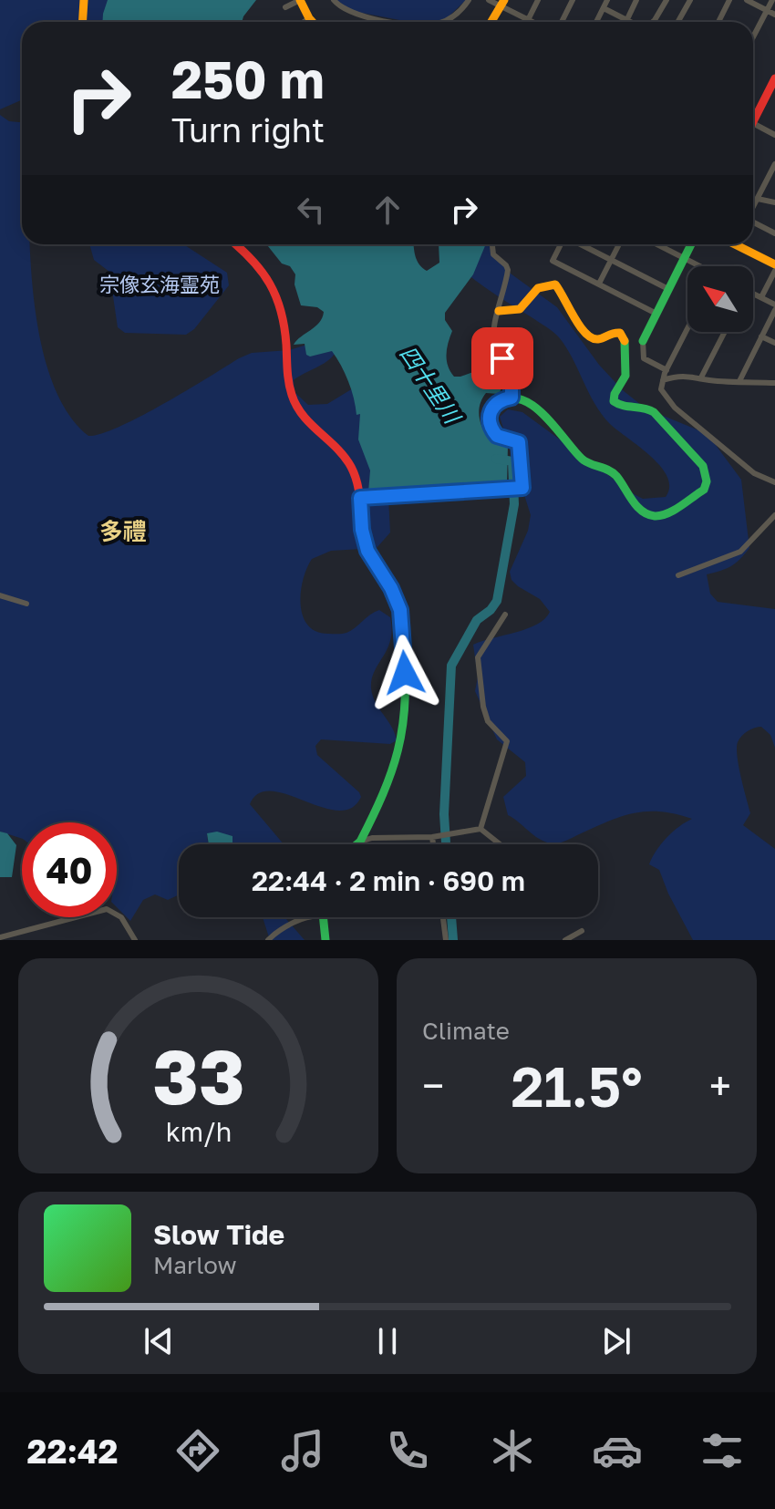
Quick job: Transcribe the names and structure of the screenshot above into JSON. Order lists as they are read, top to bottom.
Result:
{
  "districts": ["多禮"],
  "water": ["四十里川"],
  "parks": ["宗像玄海霊苑"],
  "north": "top left",
  "page": {
    "turn": ["250 m", "Turn right"],
    "limit": "40",
    "trip": "22:44 · 2 min · 690 m",
    "tile": "Climate",
    "heat": ["−", "21.5°", "+"],
    "song": ["Slow Tide", "Marlow"],
    "tabs": "22:42",
    "gauge": ["33", "km/h"]
  }
}
